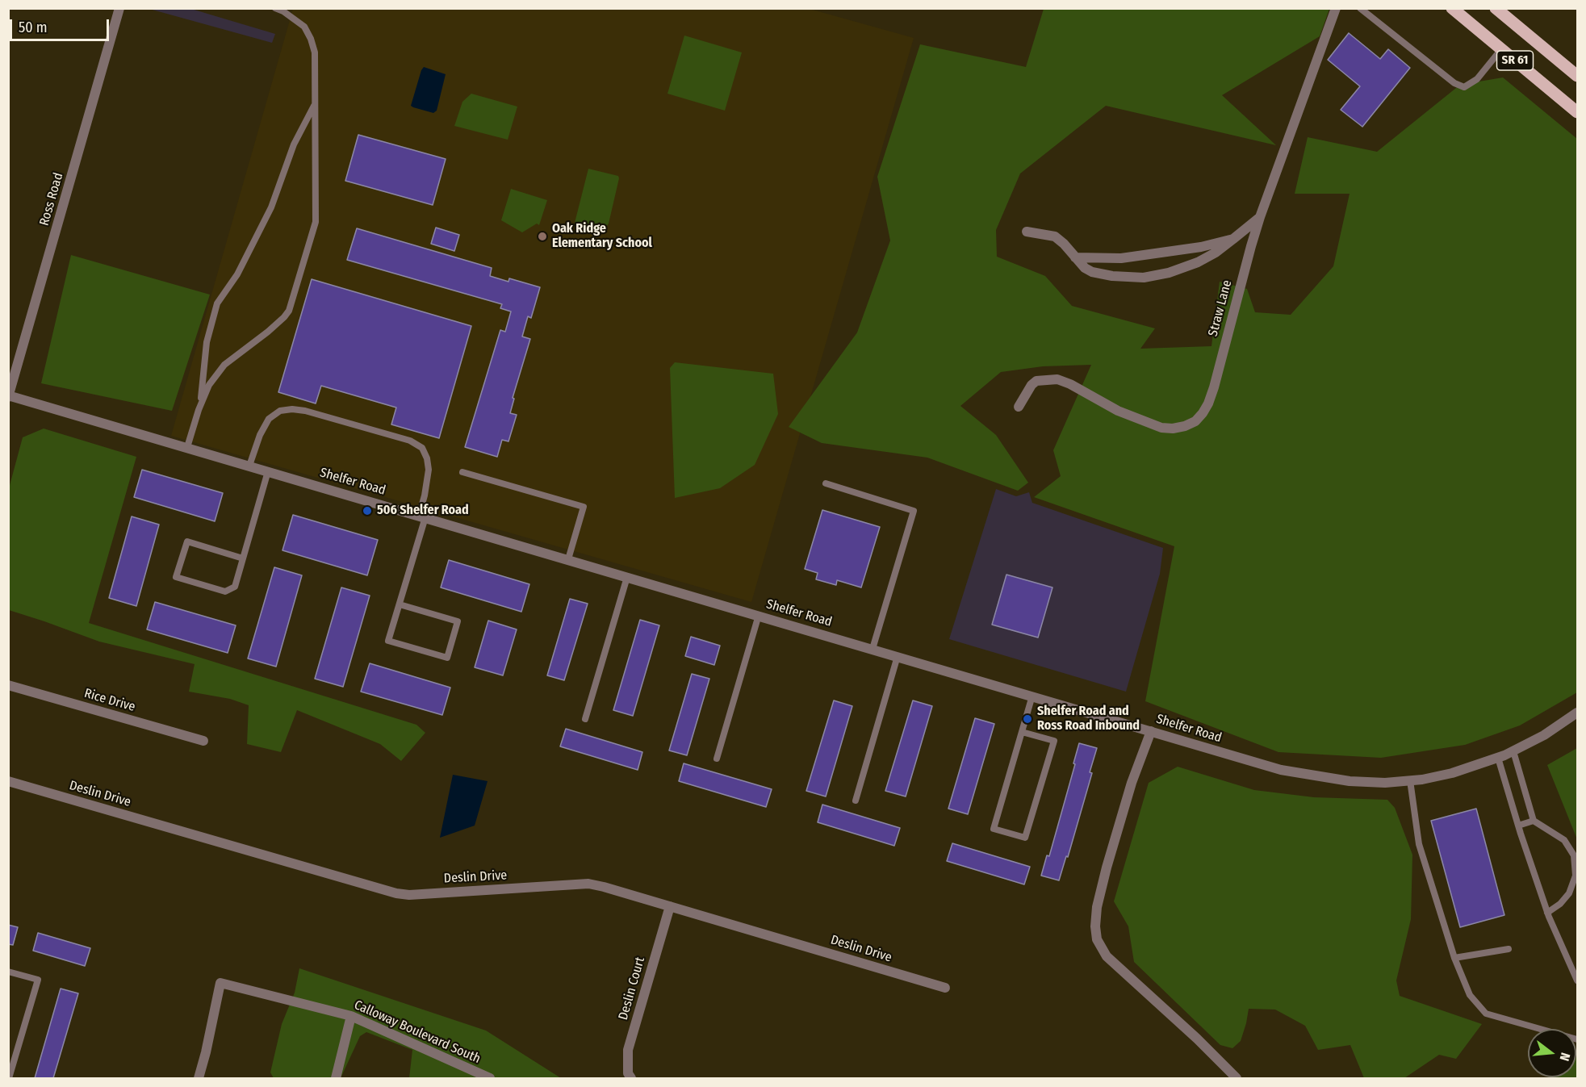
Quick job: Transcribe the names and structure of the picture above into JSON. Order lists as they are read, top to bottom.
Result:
{
  "streets": {
    "main road": ["SR 61"],
    "street": [
      "Ross Road",
      "Straw Lane",
      "Shelfer Road",
      "Rice Drive",
      "Deslin Drive",
      "Deslin Court",
      "Calloway Boulevard South"
    ]
  },
  "crossings": [
    ["Ross Road", "Shelfer Road"],
    ["Deslin Drive", "Deslin Court"]
  ],
  "places": ["Oak Ridge Elementary School", "506 Shelfer Road", "Shelfer Road and Ross Road Inbound"],
  "scale_bar": "50 m",
  "north": "right"
}
